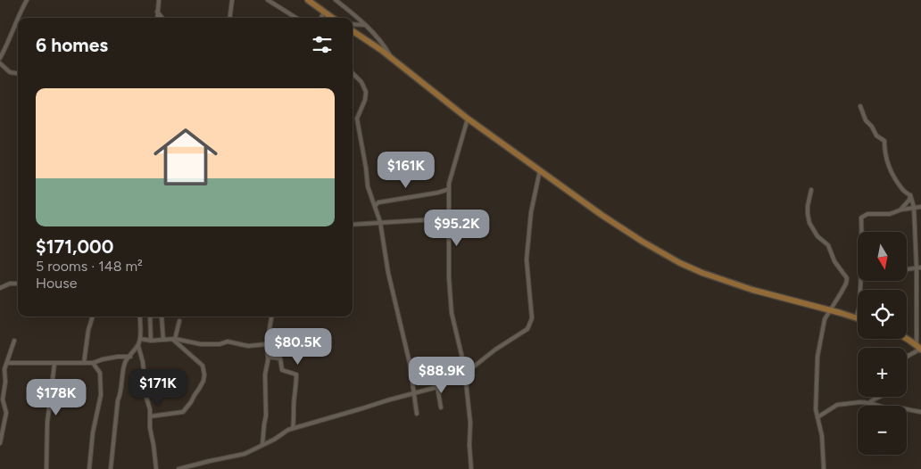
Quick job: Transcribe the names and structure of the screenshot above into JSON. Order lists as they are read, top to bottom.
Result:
{
  "north": "bottom",
  "page": {
    "heading": "6 homes",
    "list": [
      {
        "name": "$171,000",
        "note": "5 rooms · 148 m² · House"
      }
    ],
    "price": [
      "$161K",
      "$95.2K",
      "$80.5K",
      "$88.9K",
      "$171K",
      "$178K"
    ],
    "map_buttons": ["+", "−"]
  }
}
